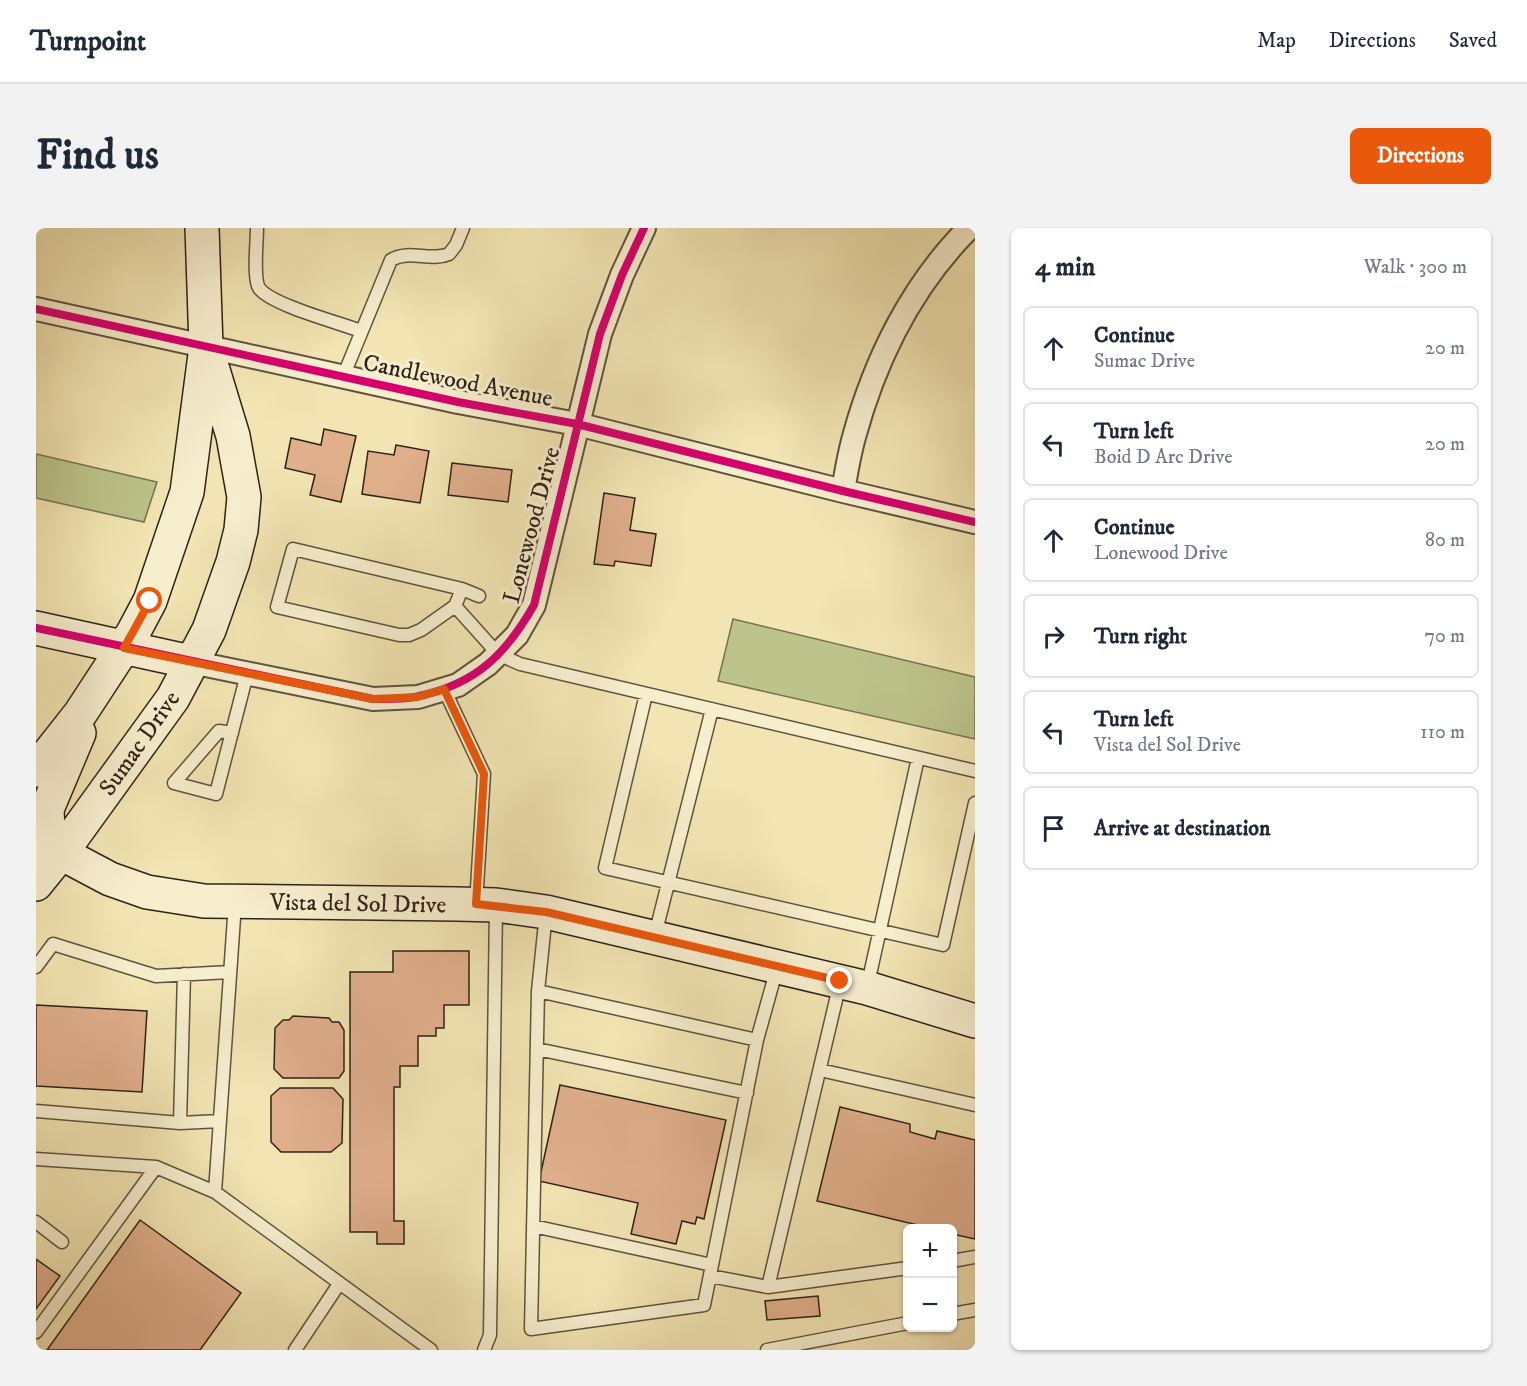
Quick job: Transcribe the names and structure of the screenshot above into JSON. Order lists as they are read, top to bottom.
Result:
{
  "streets": {
    "street": [
      "Candlewood Avenue",
      "Lonewood Drive",
      "Sumac Drive",
      "Vista del Sol Drive"
    ]
  },
  "crossings": [
    ["Candlewood Avenue", "Lonewood Drive"],
    ["Candlewood Avenue", "Sumac Drive"],
    ["Lonewood Drive", "Sumac Drive"],
    ["Sumac Drive", "Vista del Sol Drive"]
  ],
  "page": {
    "header": "Turnpoint",
    "nav": ["Map", "Directions", "Saved"],
    "buttons": "Directions",
    "title": "Find us",
    "heading": ["4 min", "Walk · 300 m"],
    "list": [
      ["Continue", "Sumac Drive", "20 m"],
      ["Turn left", "Boid D Arc Drive", "20 m"],
      ["Continue", "Lonewood Drive", "80 m"],
      ["Turn right", "70 m"],
      ["Turn left", "Vista del Sol Drive", "110 m"],
      "Arrive at destination"
    ],
    "map_buttons": ["+", "−"]
  }
}
